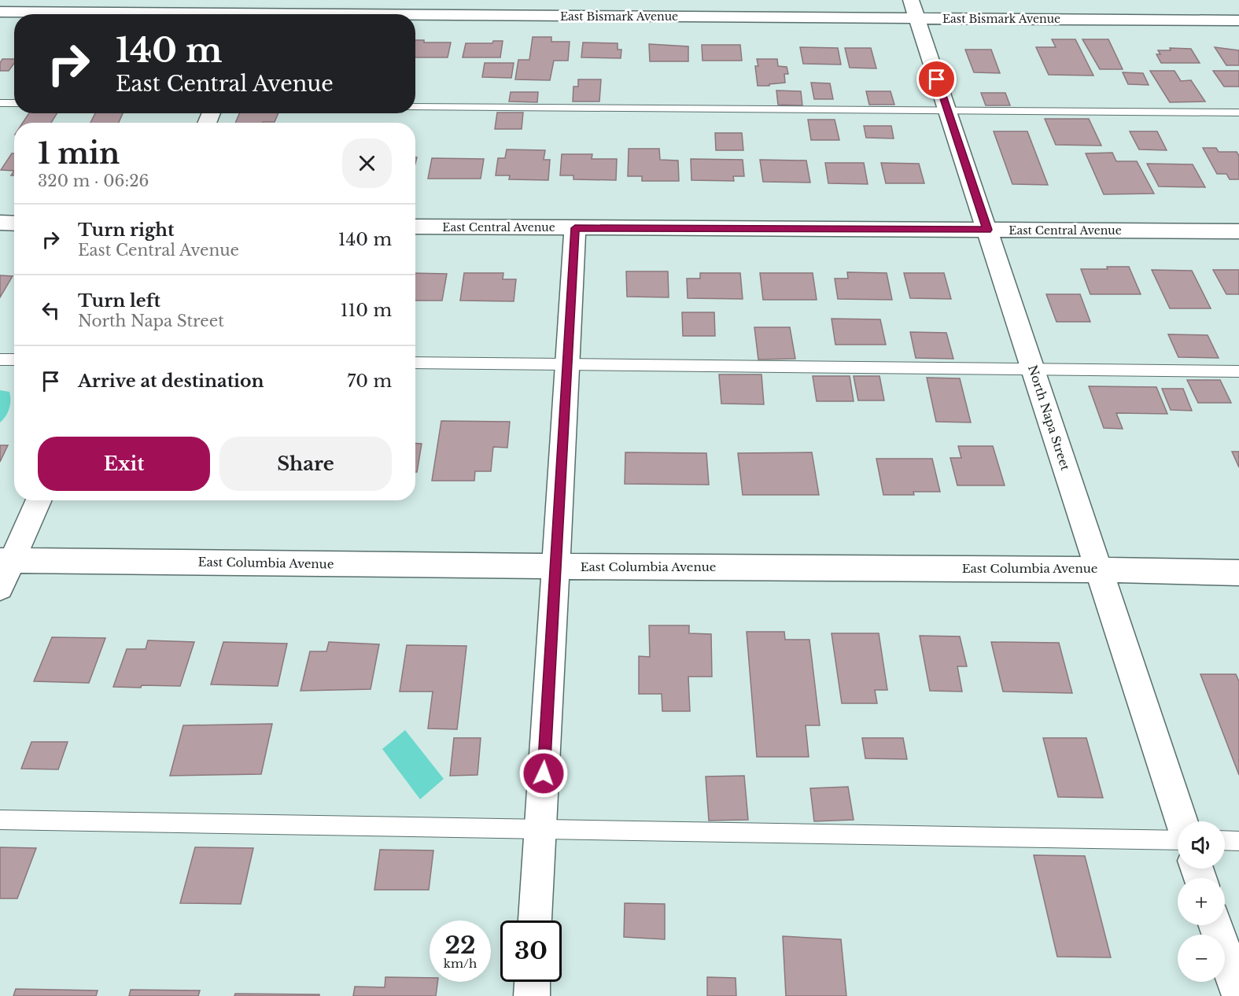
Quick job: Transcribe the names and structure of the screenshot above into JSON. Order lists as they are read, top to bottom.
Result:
{
  "streets": {
    "street": [
      "East Bismark Avenue",
      "East Central Avenue",
      "North Napa Street",
      "East Columbia Avenue"
    ]
  },
  "crossings": [
    ["East Bismark Avenue", "North Napa Street"],
    ["East Central Avenue", "North Napa Street"],
    ["North Napa Street", "East Columbia Avenue"]
  ],
  "page": {
    "turn": ["140 m", "East Central Avenue"],
    "heading": ["1 min", "320 m · 06:26"],
    "list": [
      {
        "name": "Turn right",
        "note": "East Central Avenue",
        "value": "140 m"
      },
      {
        "name": "Turn left",
        "note": "North Napa Street",
        "value": "110 m"
      },
      {
        "name": "Arrive at destination",
        "value": "70 m"
      }
    ],
    "buttons": ["Exit", "Share"],
    "map_buttons": ["+", "−"],
    "speed": "22 km/h",
    "limit": "30"
  }
}
